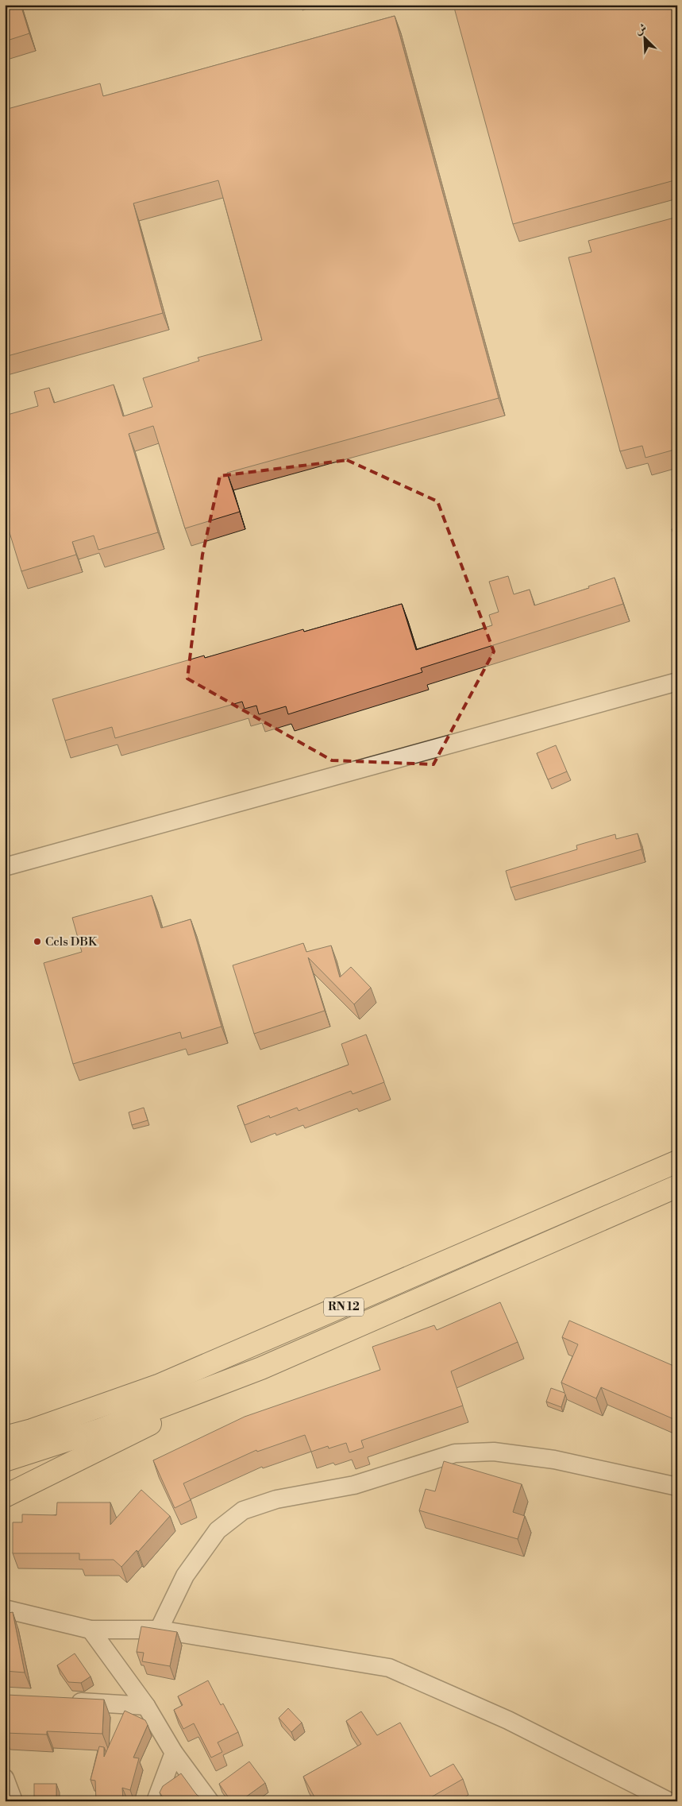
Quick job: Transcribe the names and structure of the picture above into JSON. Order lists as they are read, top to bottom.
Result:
{
  "streets": {
    "highway": ["RN 12"]
  },
  "places": ["Ccls DBK"],
  "north": "top left"
}
